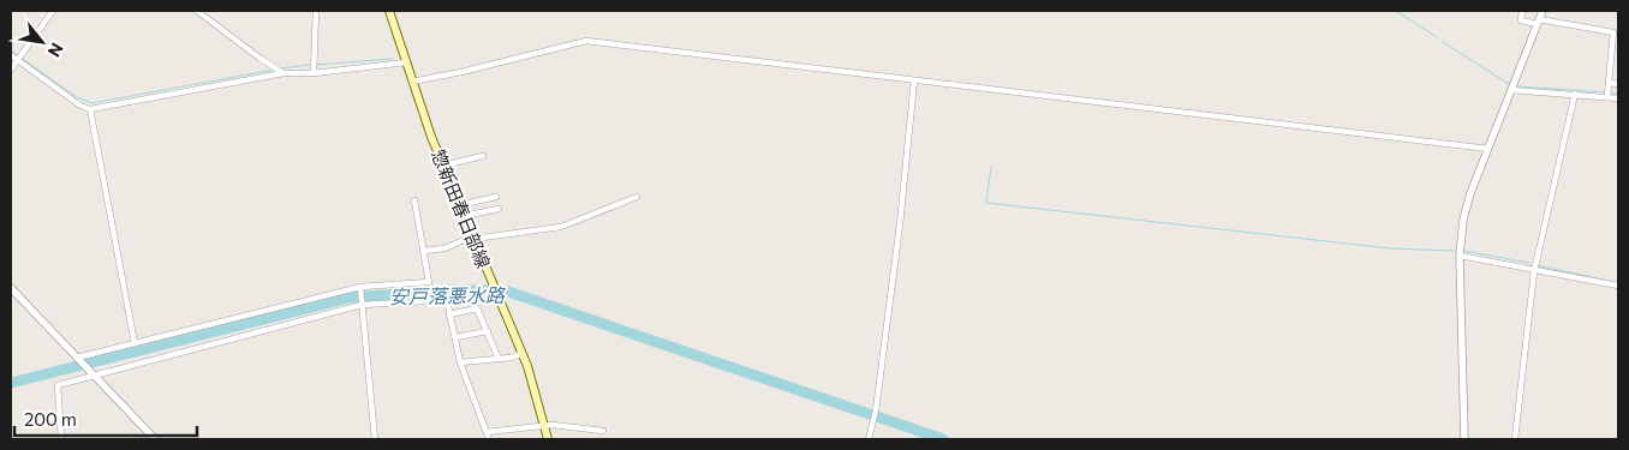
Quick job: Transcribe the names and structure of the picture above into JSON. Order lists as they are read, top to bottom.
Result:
{
  "streets": {
    "main road": ["惣新田春日部線"]
  },
  "water": ["安戸落悪水路"],
  "scale_bar": "200 m",
  "north": "bottom right"
}
